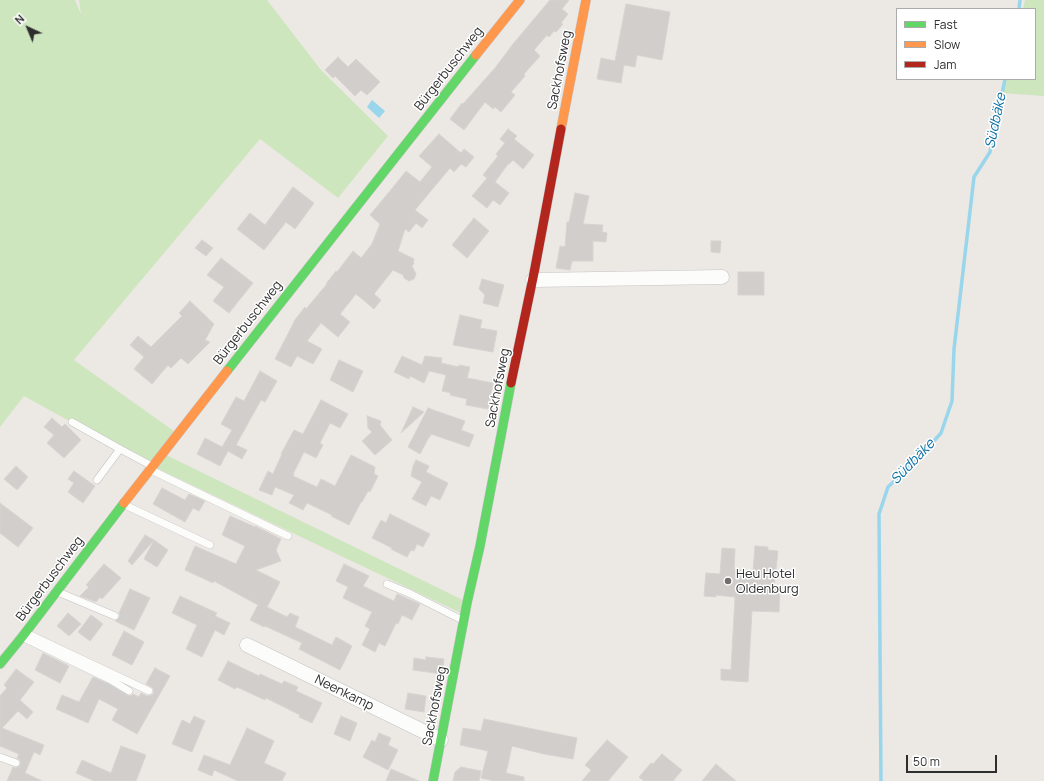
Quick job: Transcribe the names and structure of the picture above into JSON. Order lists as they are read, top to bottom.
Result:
{
  "streets": {
    "street": ["Bürgerbuschweg", "Sackhofsweg", "Neenkamp"]
  },
  "crossings": [
    ["Sackhofsweg", "Neenkamp"]
  ],
  "water": ["Südbäke"],
  "places": ["Heu Hotel Oldenburg"],
  "legend": ["Fast", "Slow", "Jam"],
  "scale_bar": "50 m",
  "north": "top left"
}
